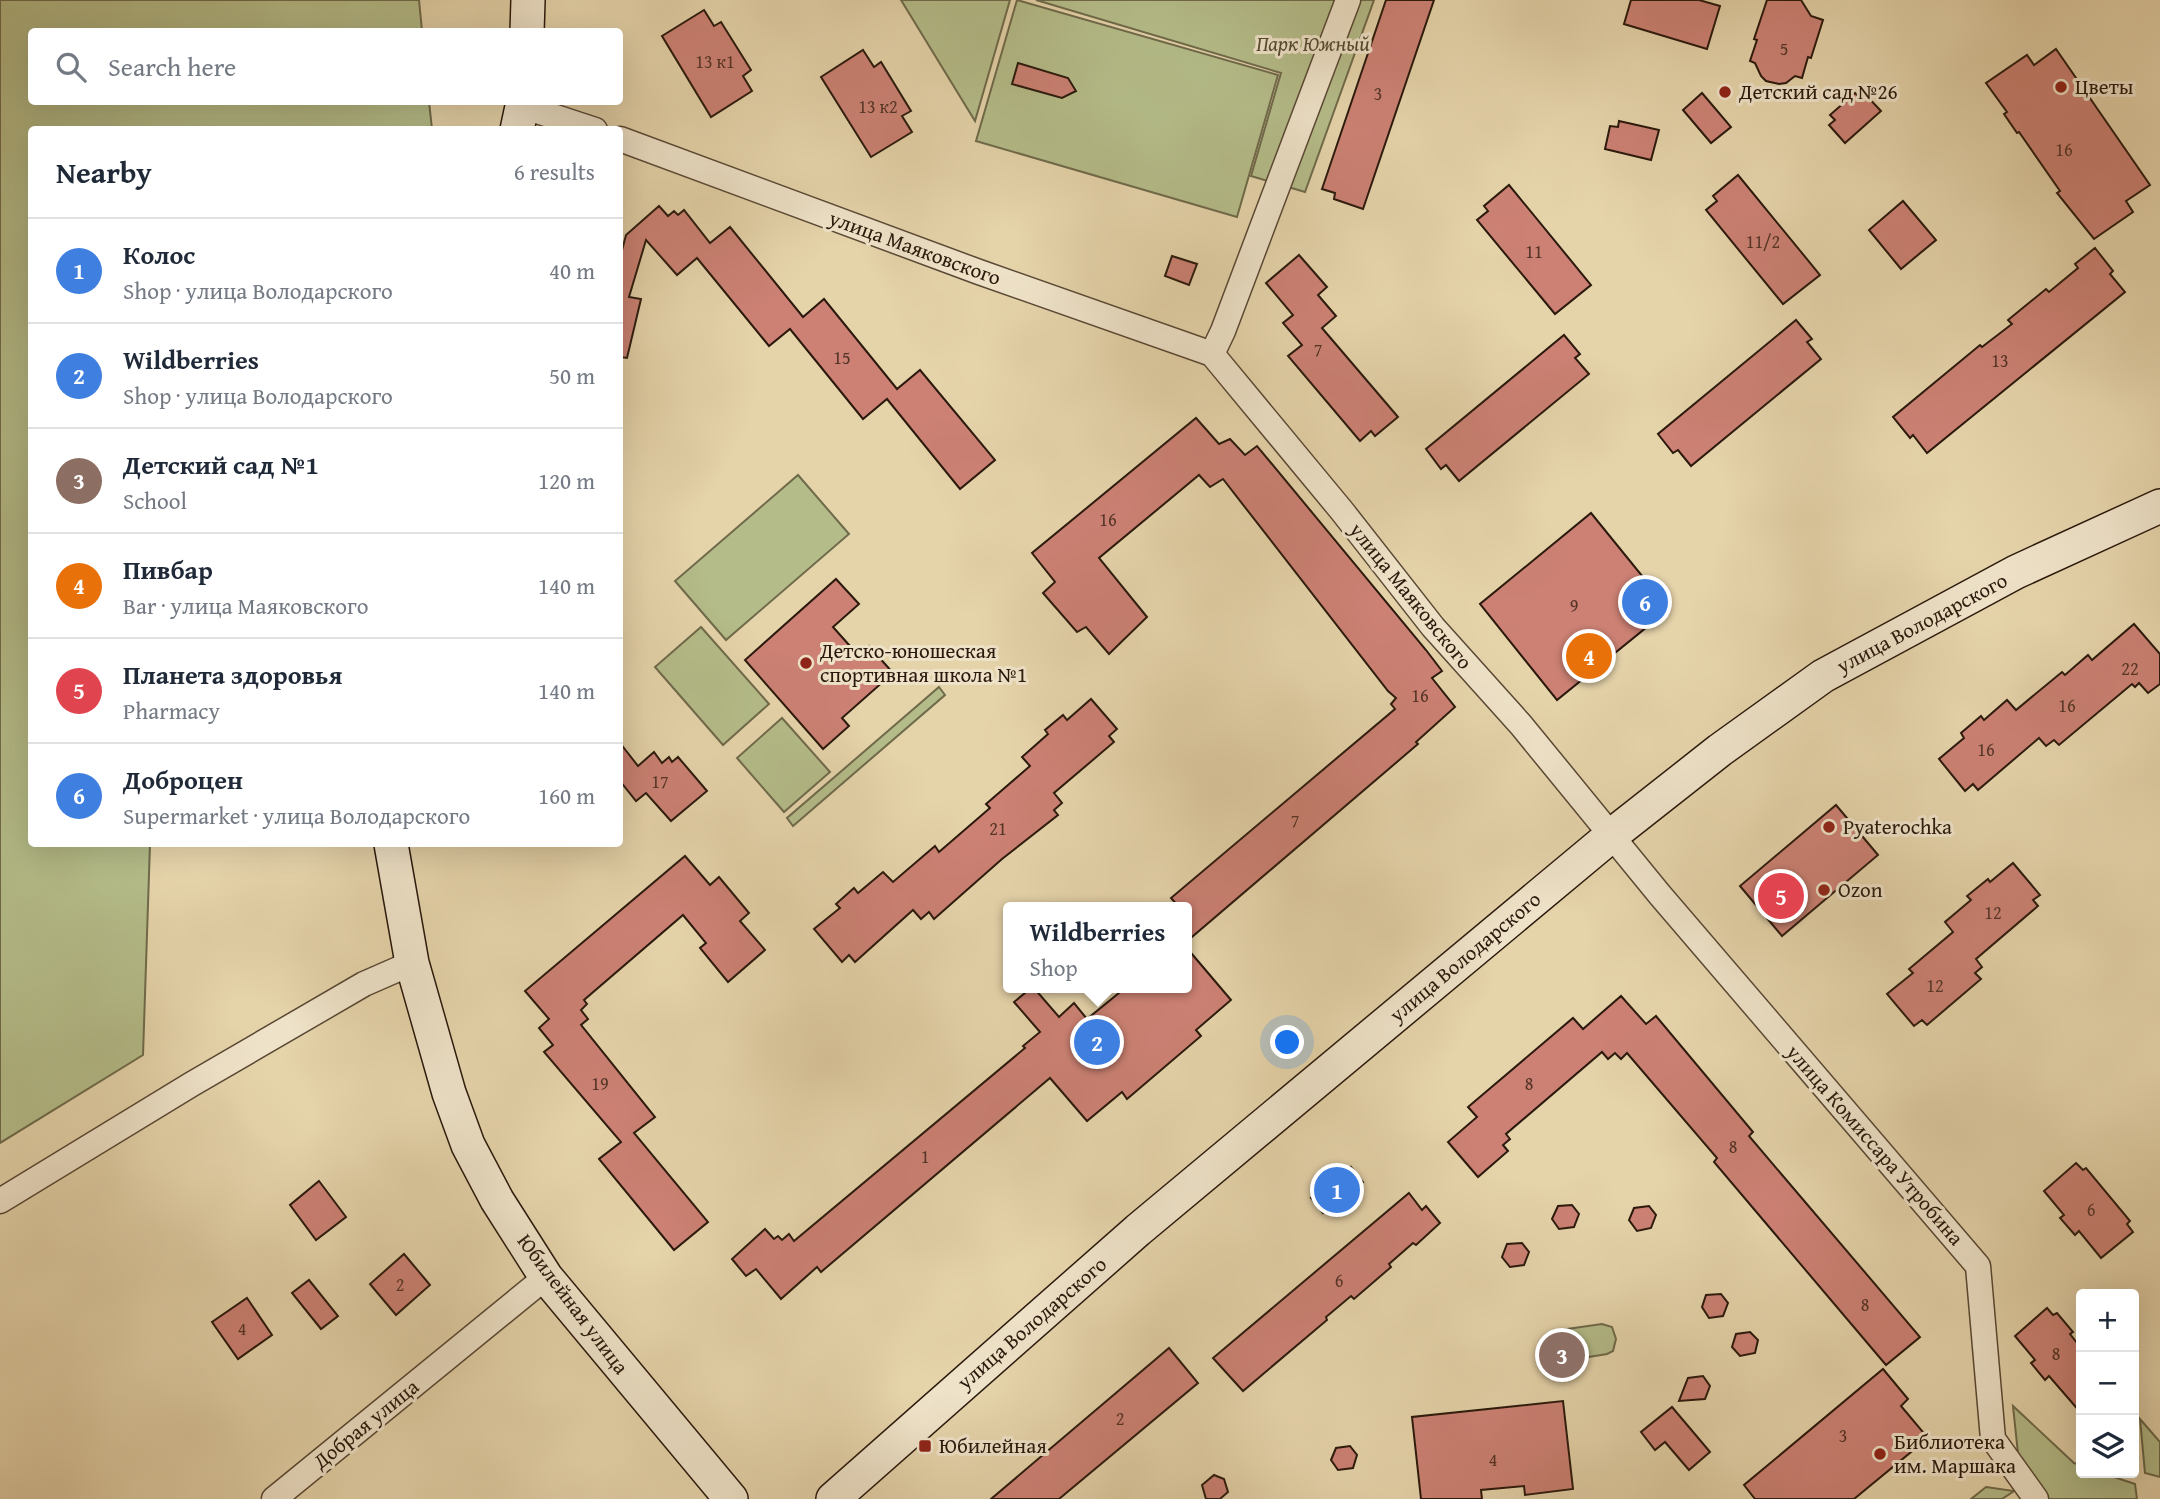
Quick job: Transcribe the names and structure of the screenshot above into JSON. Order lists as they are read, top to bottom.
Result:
{
  "streets": {
    "street": [
      "улица Маяковского",
      "улица Володарского",
      "улица Комиссара Утробина",
      "Юбилейная улица",
      "Добрая улица"
    ]
  },
  "crossings": [
    ["улица Маяковского", "улица Володарского"],
    ["улица Маяковского", "улица Комиссара Утробина"],
    ["улица Володарского", "улица Комиссара Утробина"],
    ["Юбилейная улица", "Добрая улица"]
  ],
  "parks": ["Парк Южный"],
  "places": {
    "other": [
      "Цветы",
      "Детский сад №26",
      "Детско-юношеская спортивная школа №1",
      "Pyaterochka",
      "Ozon",
      "Библиотека им. Маршака"
    ],
    "transit": ["Юбилейная"]
  },
  "house_numbers": [
    "5",
    "13 к1",
    "3",
    "13 к2",
    "16",
    "11/2",
    "11",
    "7",
    "15",
    "13",
    "16",
    "9",
    "22",
    "16",
    "16",
    "16",
    "17",
    "7",
    "21",
    "12",
    "12",
    "19",
    "8",
    "8",
    "1",
    "6",
    "6",
    "2",
    "8",
    "4",
    "8",
    "2",
    "3",
    "4"
  ],
  "page": {
    "search": "Search here",
    "heading": ["Nearby", "6 results"],
    "list": [
      {
        "mark": "1",
        "name": "Колос",
        "note": "Shop · улица Володарского",
        "value": "40 m"
      },
      {
        "mark": "2",
        "name": "Wildberries",
        "note": "Shop · улица Володарского",
        "value": "50 m"
      },
      {
        "mark": "3",
        "name": "Детский сад №1",
        "note": "School",
        "value": "120 m"
      },
      {
        "mark": "4",
        "name": "Пивбар",
        "note": "Bar · улица Маяковского",
        "value": "140 m"
      },
      {
        "mark": "5",
        "name": "Планета здоровья",
        "note": "Pharmacy",
        "value": "140 m"
      },
      {
        "mark": "6",
        "name": "Доброцен",
        "note": "Supermarket · улица Володарского",
        "value": "160 m"
      }
    ],
    "pins": [
      "6",
      "4",
      "5",
      "2",
      "1",
      "3"
    ],
    "popup": ["Wildberries", "Shop"],
    "map_buttons": ["+", "−"]
  }
}
